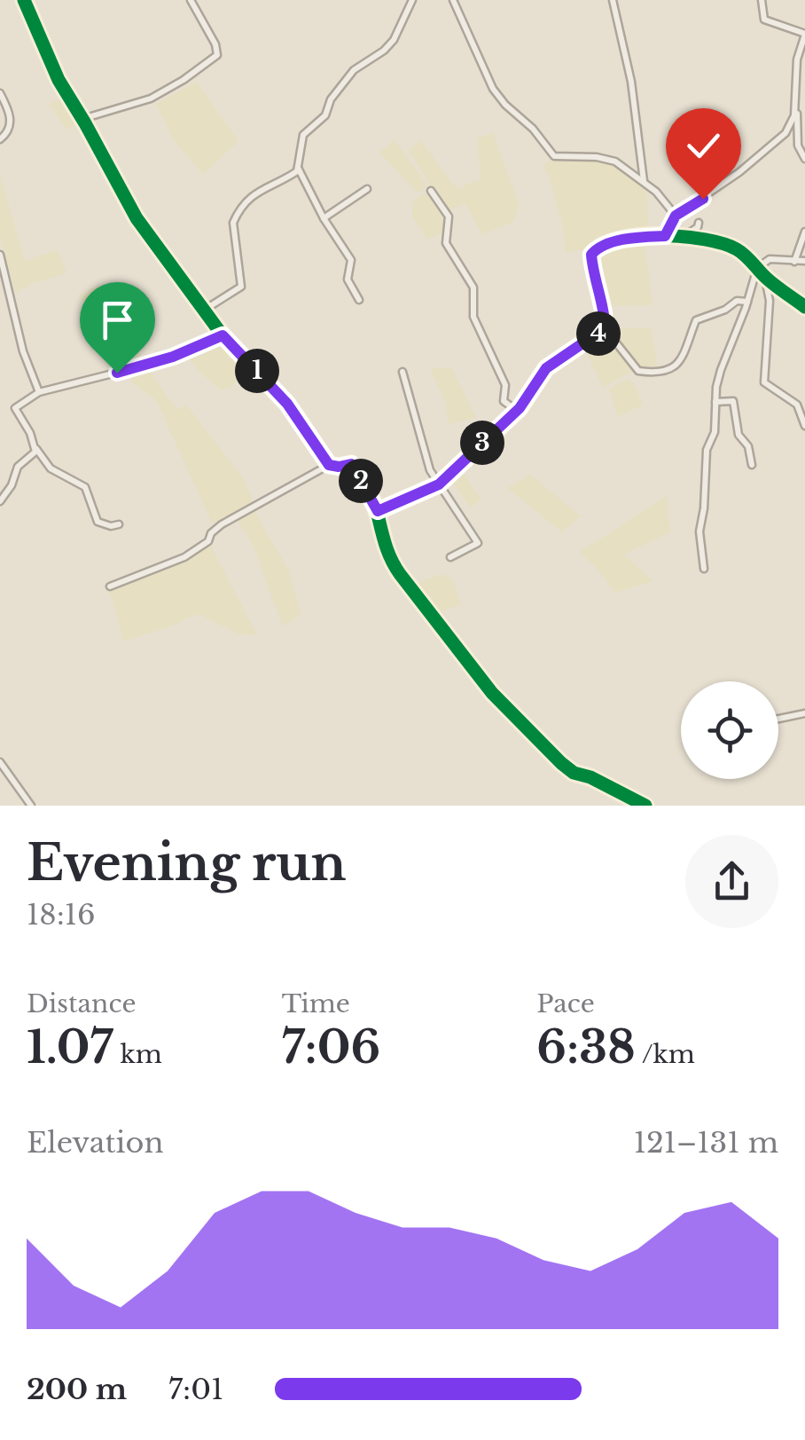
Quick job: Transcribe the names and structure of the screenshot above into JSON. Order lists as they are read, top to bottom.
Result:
{
  "page": {
    "pins": [
      "4",
      "1",
      "3",
      "2"
    ],
    "heading": ["Evening run", "18:16"],
    "stats": [
      ["Distance", "1.07 km"],
      ["Time", "7:06"],
      ["Pace", "6:38 /km"]
    ],
    "chart": ["Elevation", "121–131 m"],
    "list": [
      {
        "name": "200 m",
        "note": "7:01"
      }
    ]
  }
}
